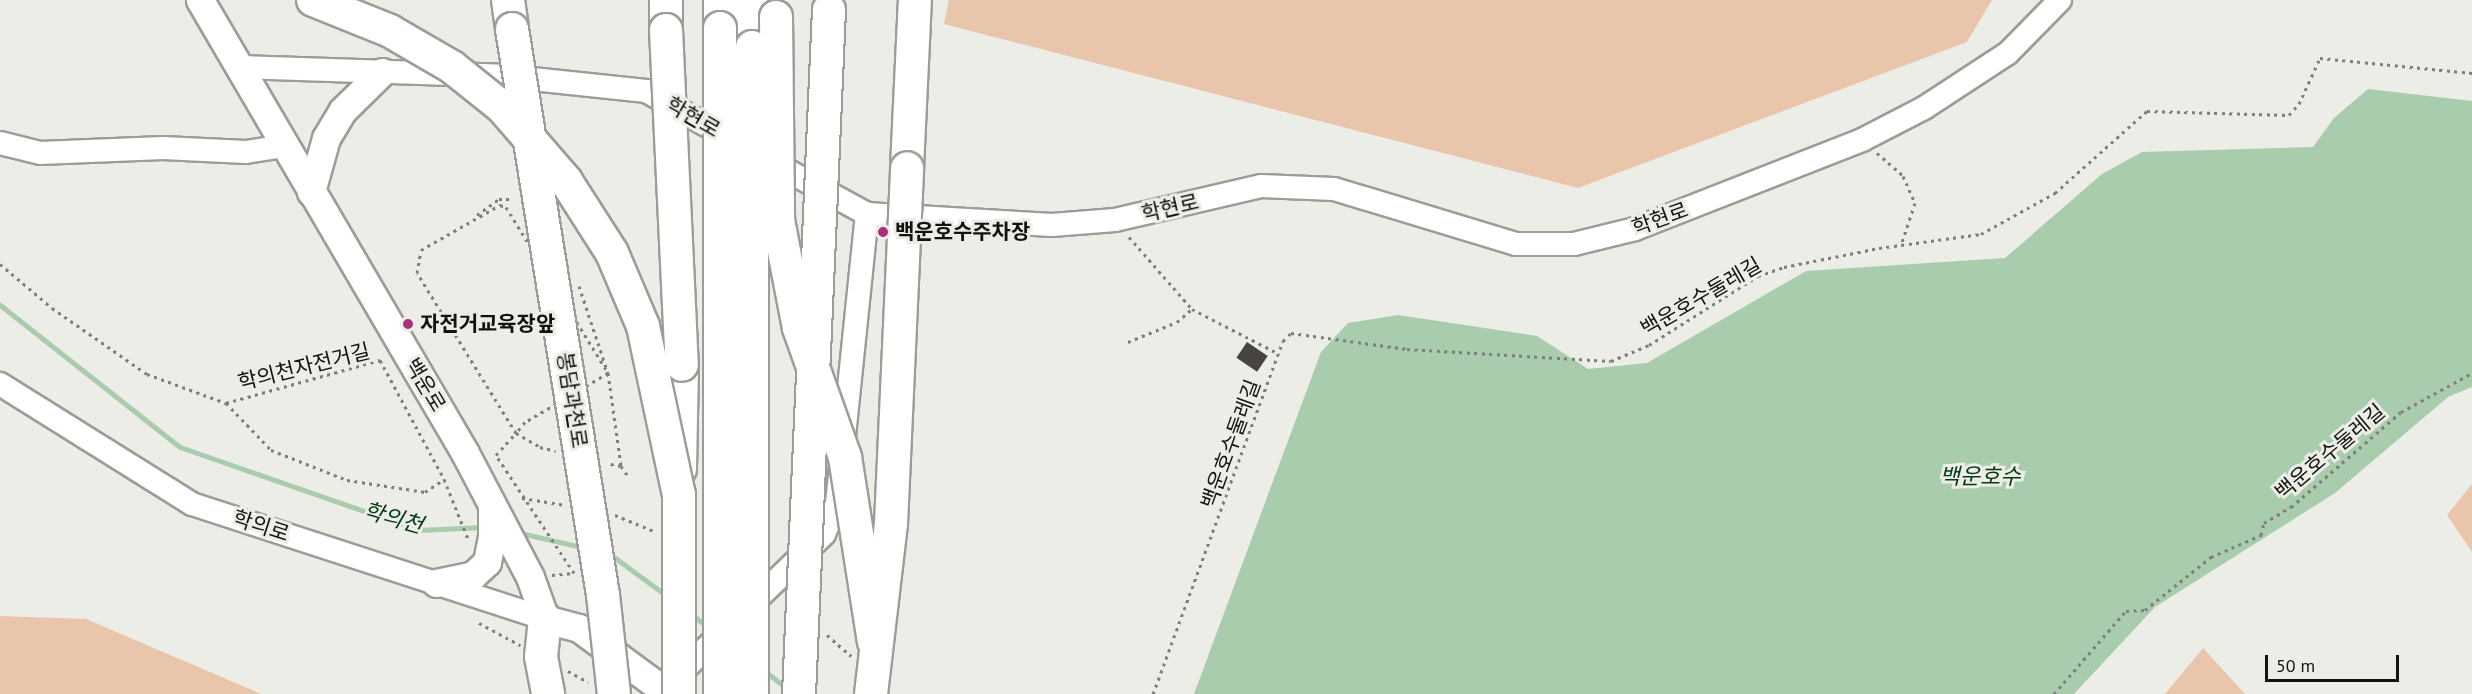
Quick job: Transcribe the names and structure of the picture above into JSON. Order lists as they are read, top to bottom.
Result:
{
  "streets": {
    "highway": ["봉담과천로"],
    "main road": ["백운로"],
    "street": ["학현로", "학의로"],
    "path": ["백운호수둘레길", "학의천자전거길"]
  },
  "crossings": [
    ["학현로", "백운로"],
    ["백운로", "학의로"]
  ],
  "water": ["백운호수", "학의천"],
  "places": ["백운호수주차장", "자전거교육장앞"],
  "scale_bar": "50 m"
}
